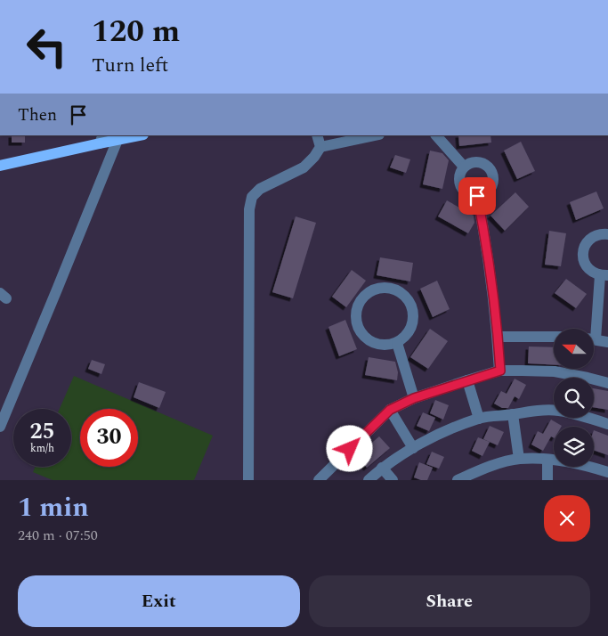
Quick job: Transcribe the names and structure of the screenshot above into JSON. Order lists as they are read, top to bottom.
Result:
{
  "north": "left",
  "page": {
    "turn": ["120 m", "Turn left"],
    "then": "Then",
    "speed": "25 km/h",
    "limit": "30",
    "heading": ["1 min", "240 m · 07:50"],
    "buttons": ["Exit", "Share"]
  }
}
